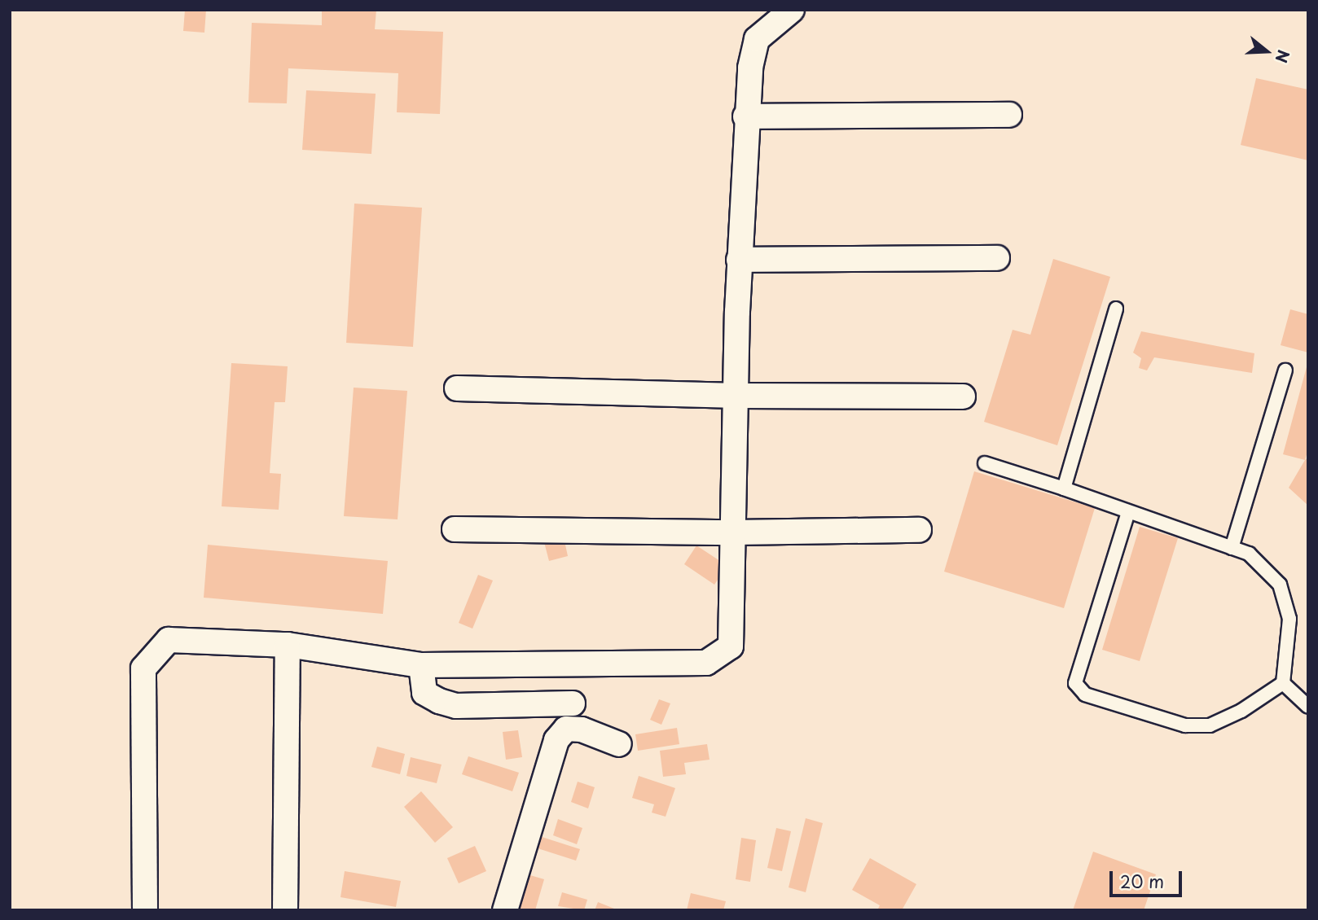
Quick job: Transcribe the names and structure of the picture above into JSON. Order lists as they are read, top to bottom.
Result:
{
  "scale_bar": "20 m",
  "north": "right"
}
